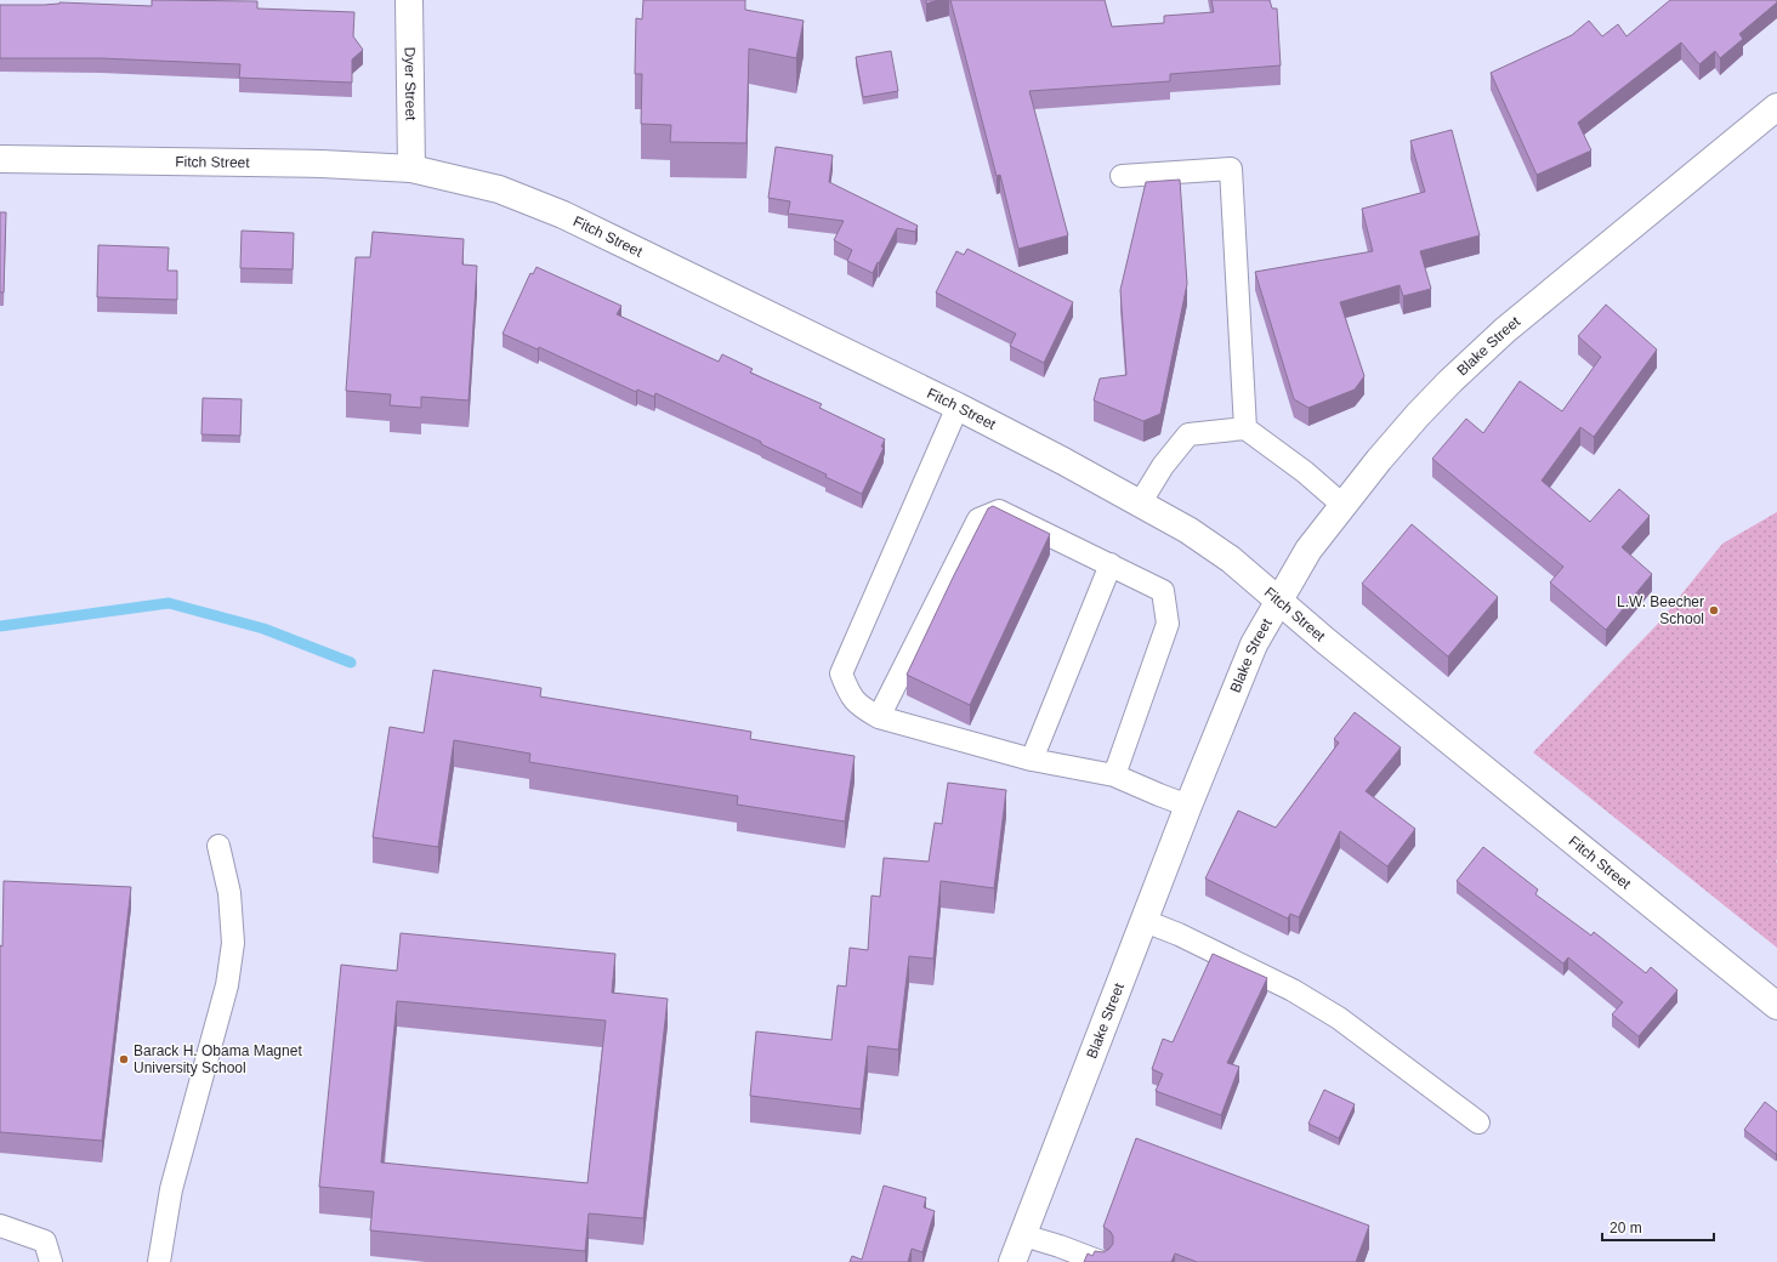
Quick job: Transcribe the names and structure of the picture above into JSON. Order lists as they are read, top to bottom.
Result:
{
  "streets": {
    "main road": ["Dyer Street", "Fitch Street", "Blake Street"]
  },
  "crossings": [
    ["Dyer Street", "Fitch Street"],
    ["Fitch Street", "Blake Street"]
  ],
  "places": ["L.W. Beecher School", "Barack H. Obama Magnet University School"],
  "scale_bar": "20 m"
}
